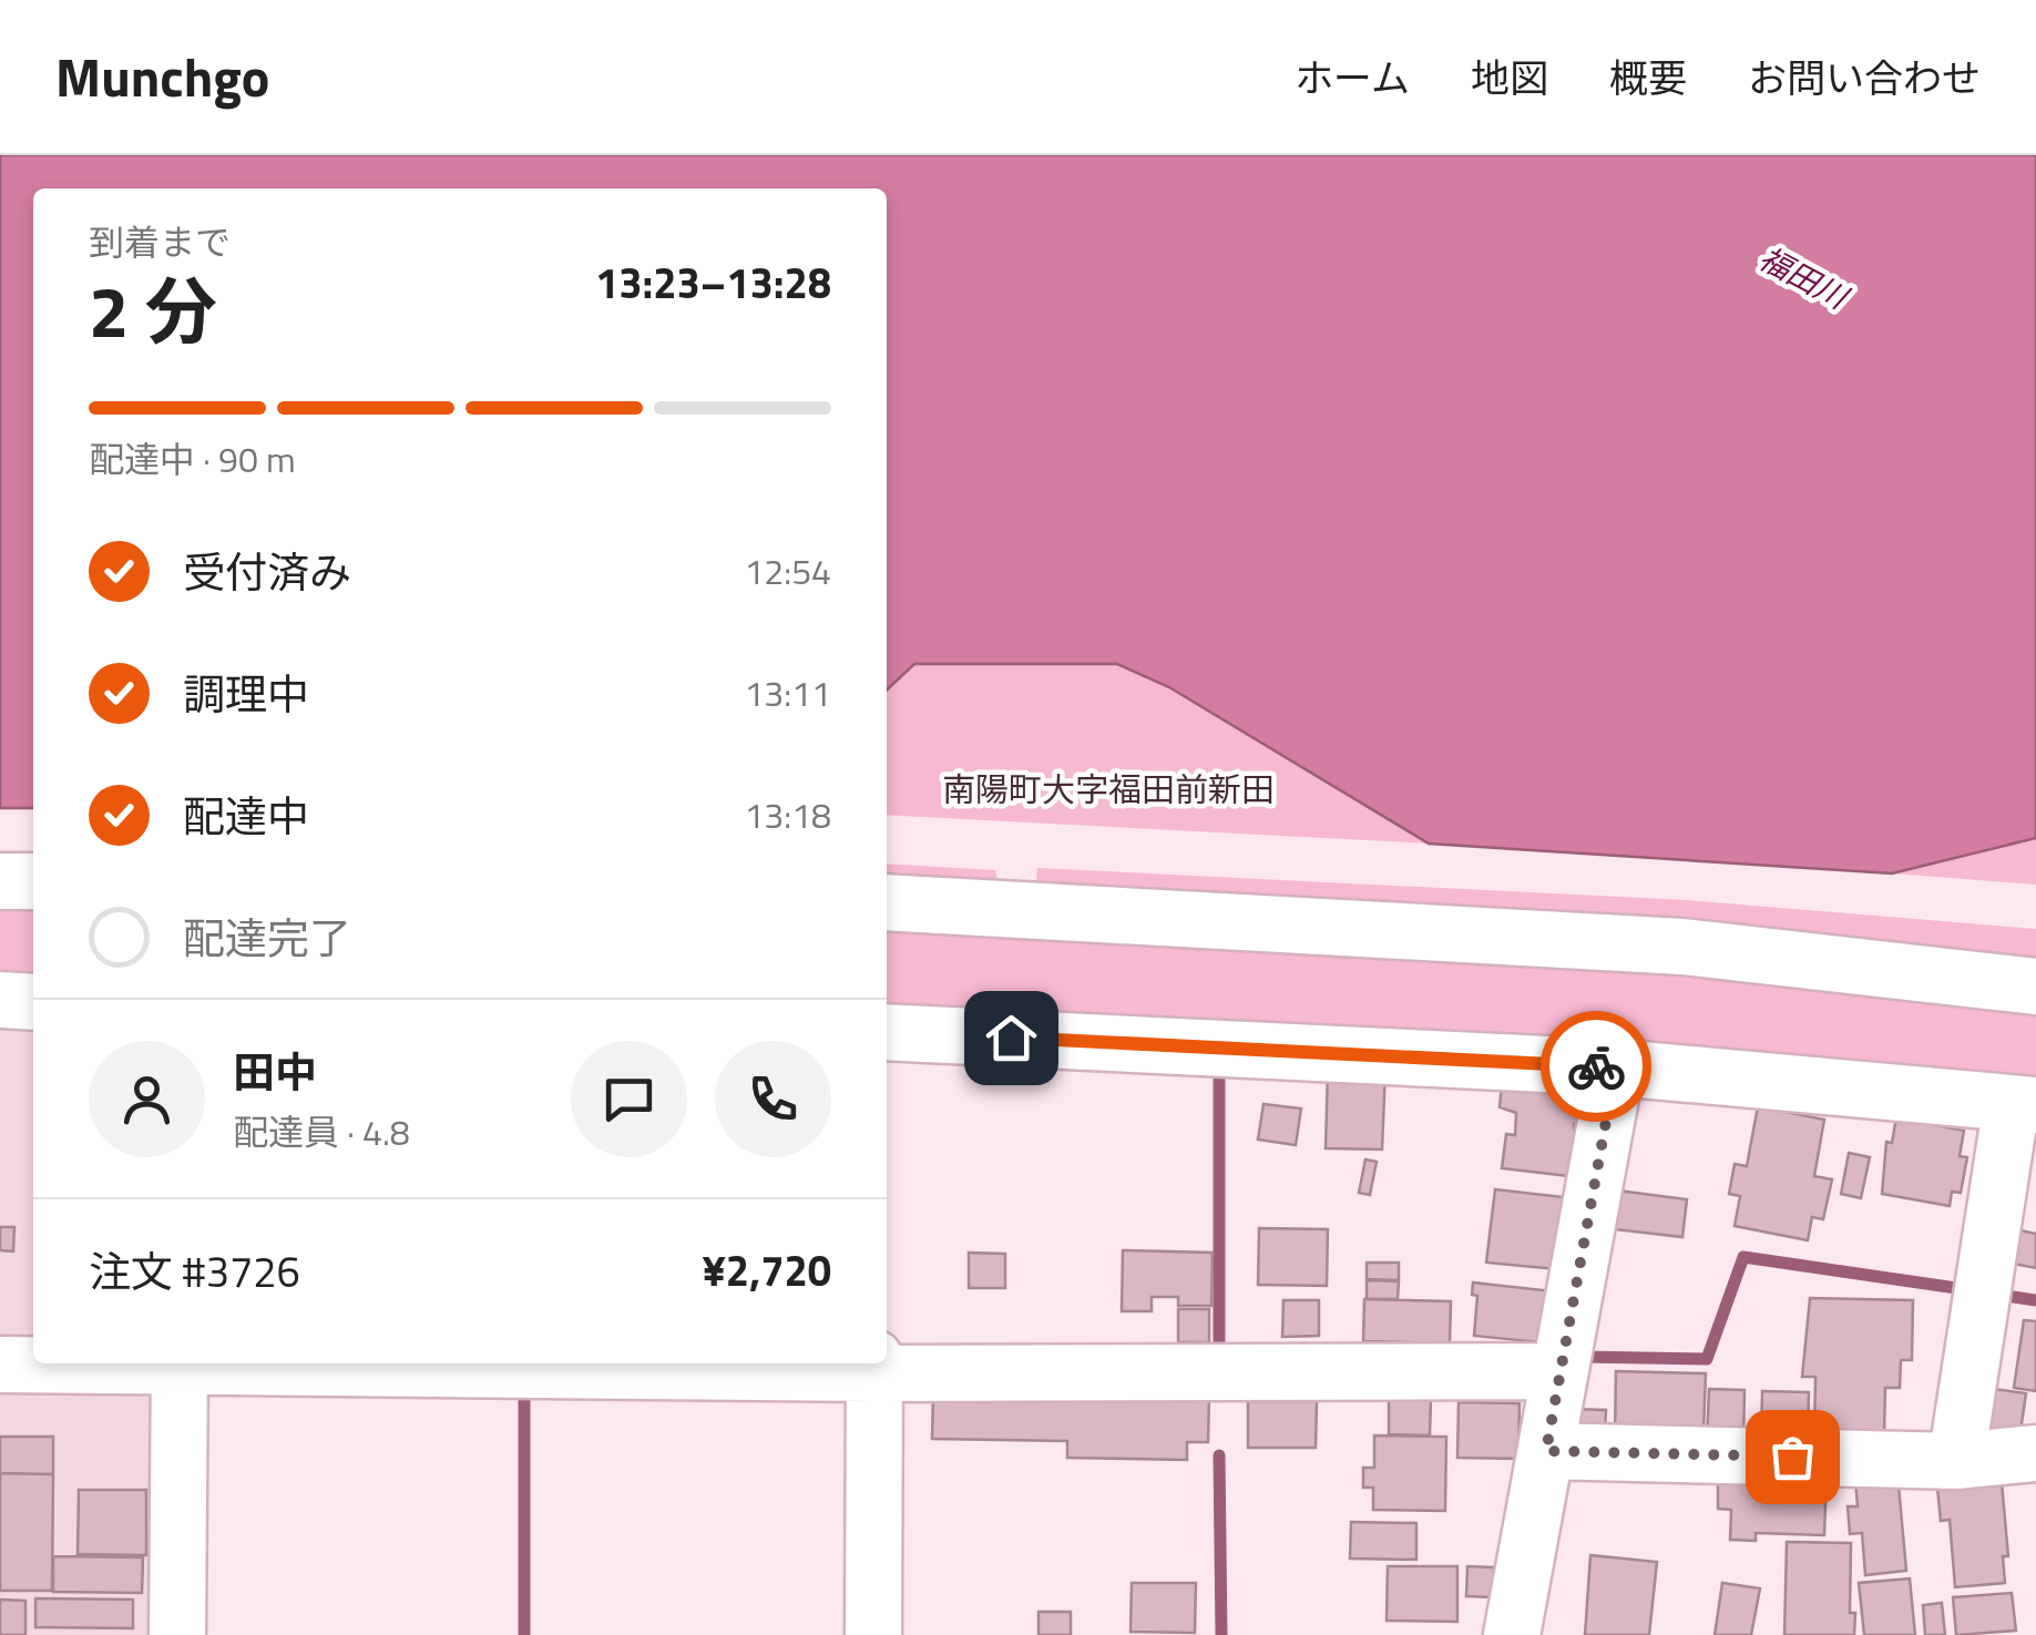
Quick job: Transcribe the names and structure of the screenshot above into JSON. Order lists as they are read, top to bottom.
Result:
{
  "districts": ["南陽町大字福田前新田"],
  "water": ["福田川"],
  "page": {
    "header": "Munchgo",
    "nav": [
      "ホーム",
      "地図",
      "概要",
      "お問い合わせ"
    ],
    "heading": ["2 分", "到着まで", "13:23–13:28"],
    "panel": [
      "田中",
      "配達員 · 4.8",
      "注文 #3726",
      "¥2,720"
    ],
    "bar": "配達中 · 90 m",
    "list": [
      ["受付済み", "12:54"],
      ["調理中", "13:11"],
      ["配達中", "13:18"],
      "配達完了"
    ]
  }
}
